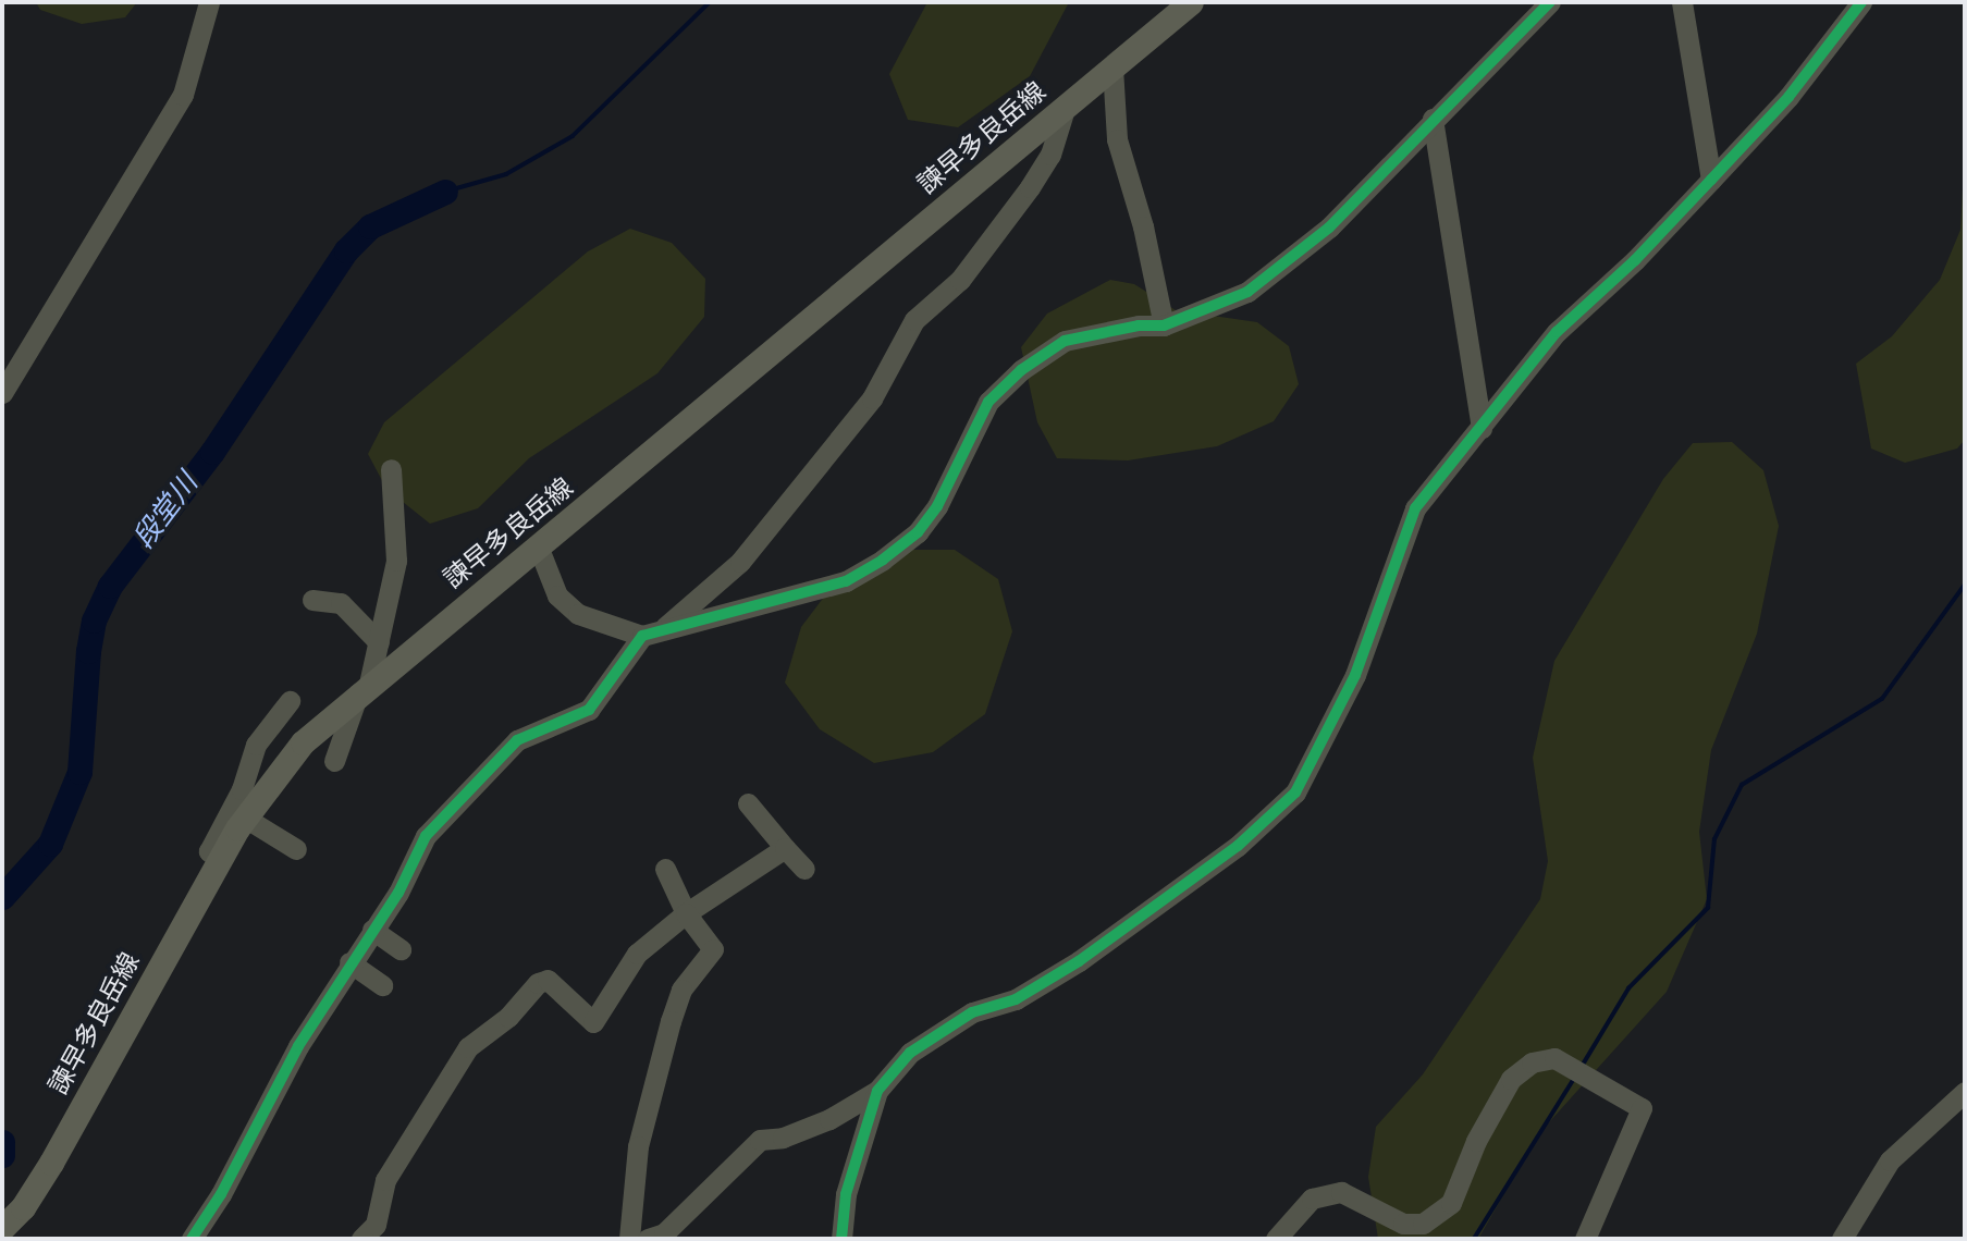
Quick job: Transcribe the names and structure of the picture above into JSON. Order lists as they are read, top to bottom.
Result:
{
  "streets": {
    "main road": ["諫早多良岳線"]
  },
  "water": ["段堂川"]
}
